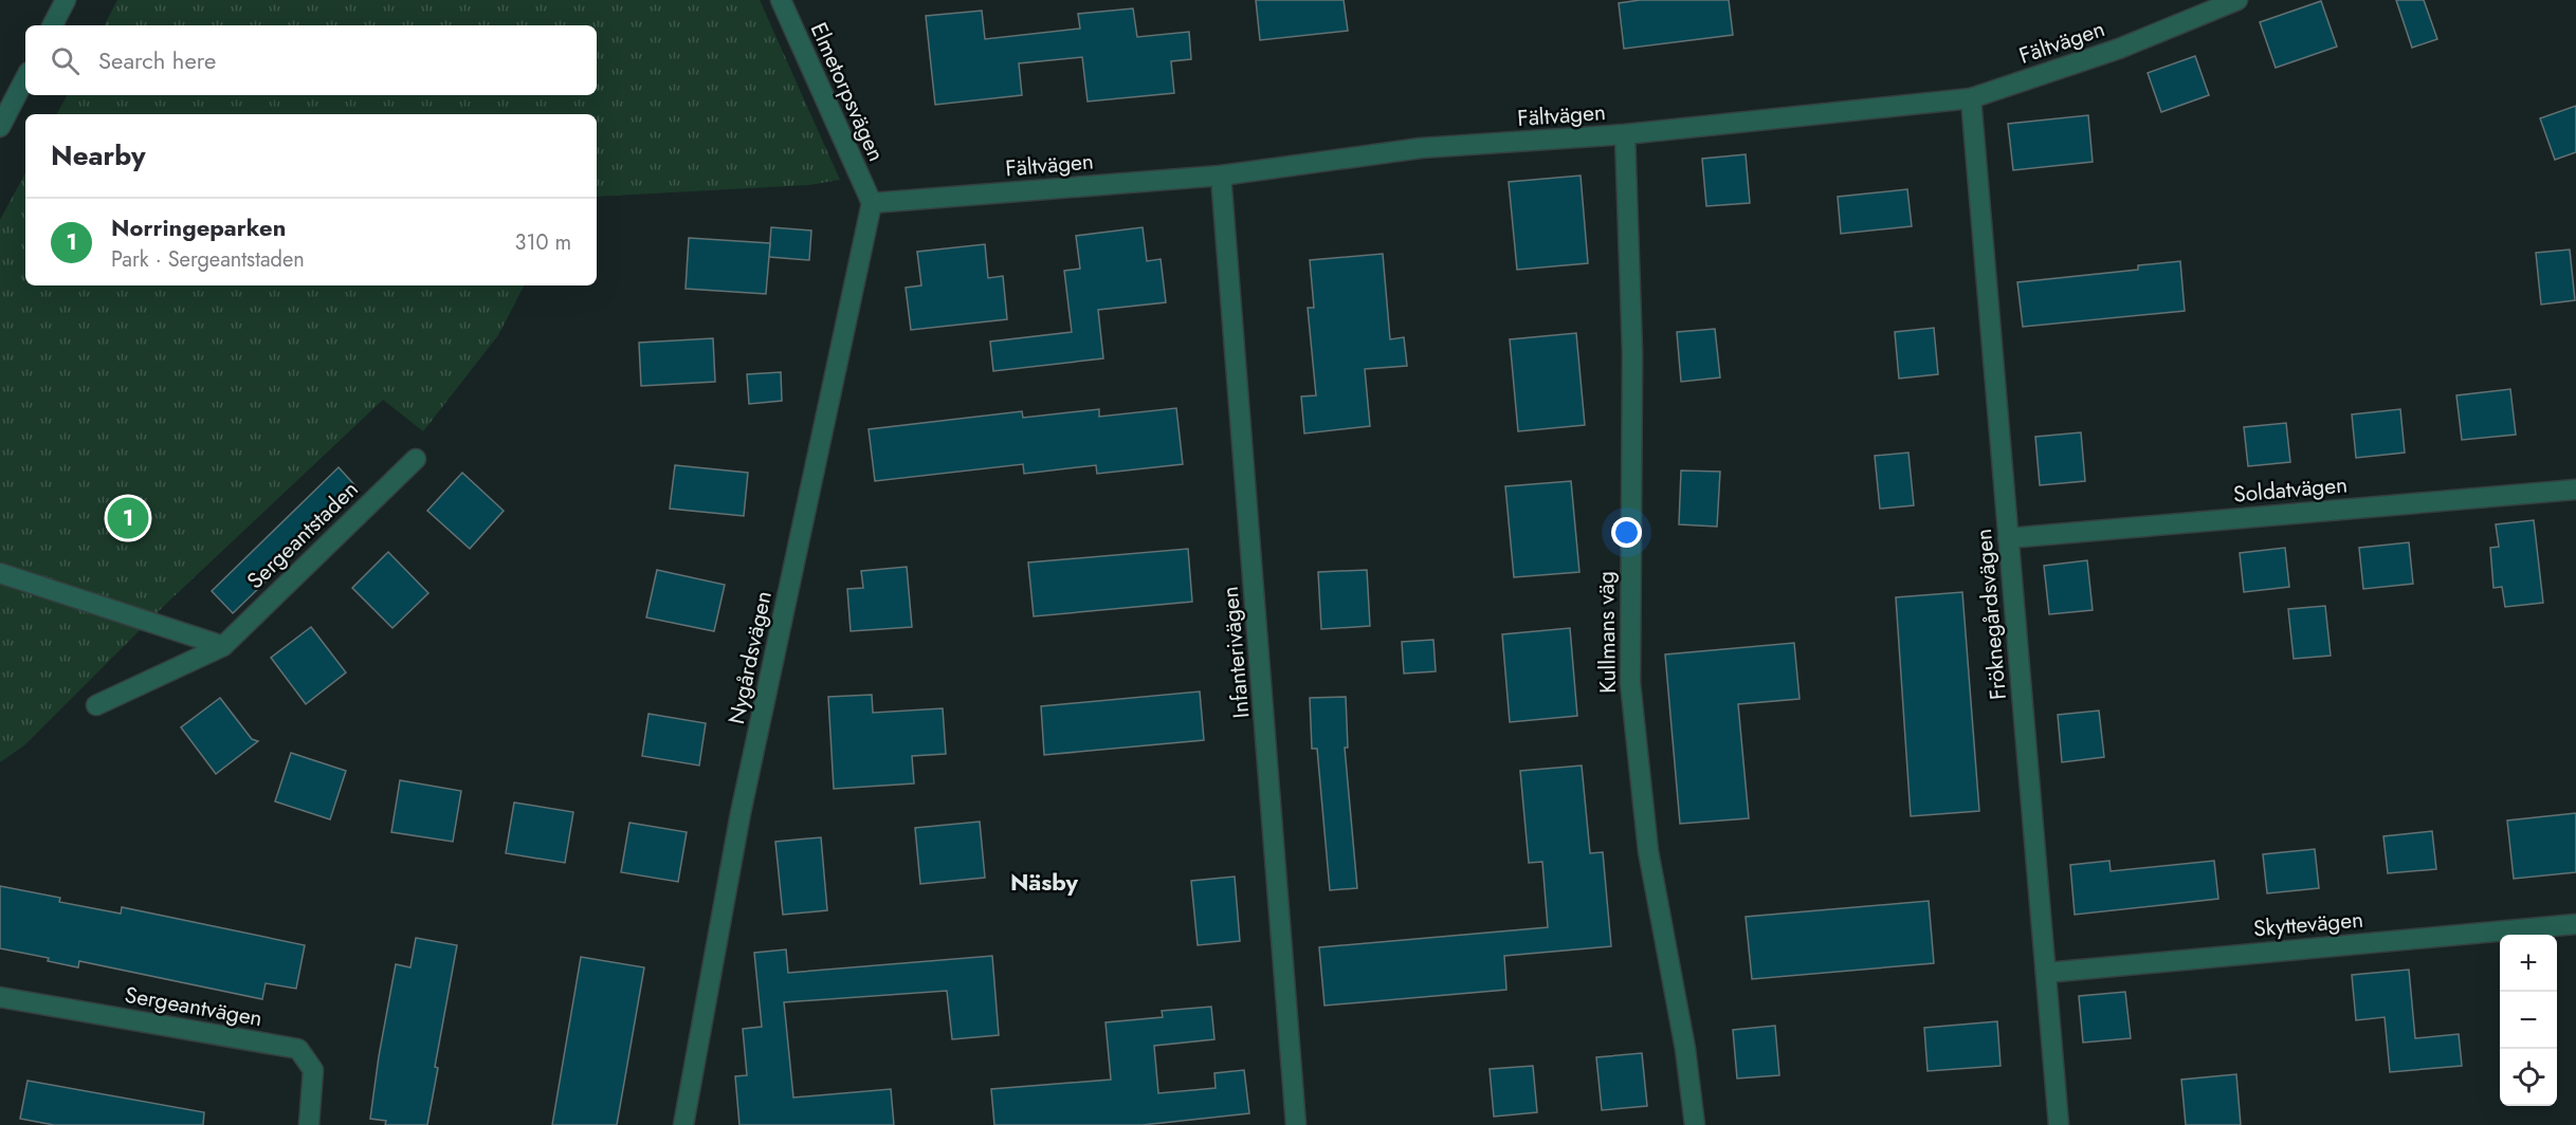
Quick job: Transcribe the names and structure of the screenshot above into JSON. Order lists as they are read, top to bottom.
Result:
{
  "streets": {
    "street": [
      "Fältvägen",
      "Elmetorpsvägen",
      "Soldatvägen",
      "Sergeantstaden",
      "Fröknegårdsvägen",
      "Kullmans väg",
      "Infanterivägen",
      "Nygårdsvägen",
      "Skyttevägen",
      "Sergeantvägen"
    ]
  },
  "crossings": [
    ["Fältvägen", "Elmetorpsvägen"],
    ["Fältvägen", "Fröknegårdsvägen"],
    ["Fältvägen", "Kullmans väg"],
    ["Fältvägen", "Infanterivägen"],
    ["Fältvägen", "Nygårdsvägen"],
    ["Elmetorpsvägen", "Nygårdsvägen"],
    ["Soldatvägen", "Fröknegårdsvägen"],
    ["Fröknegårdsvägen", "Skyttevägen"]
  ],
  "districts": ["Näsby"],
  "page": {
    "search": "Search here",
    "heading": "Nearby",
    "list": [
      {
        "mark": "1",
        "name": "Norringeparken",
        "note": "Park · Sergeantstaden",
        "value": "310 m"
      }
    ],
    "pins": "1",
    "map_buttons": ["+", "−"]
  }
}
